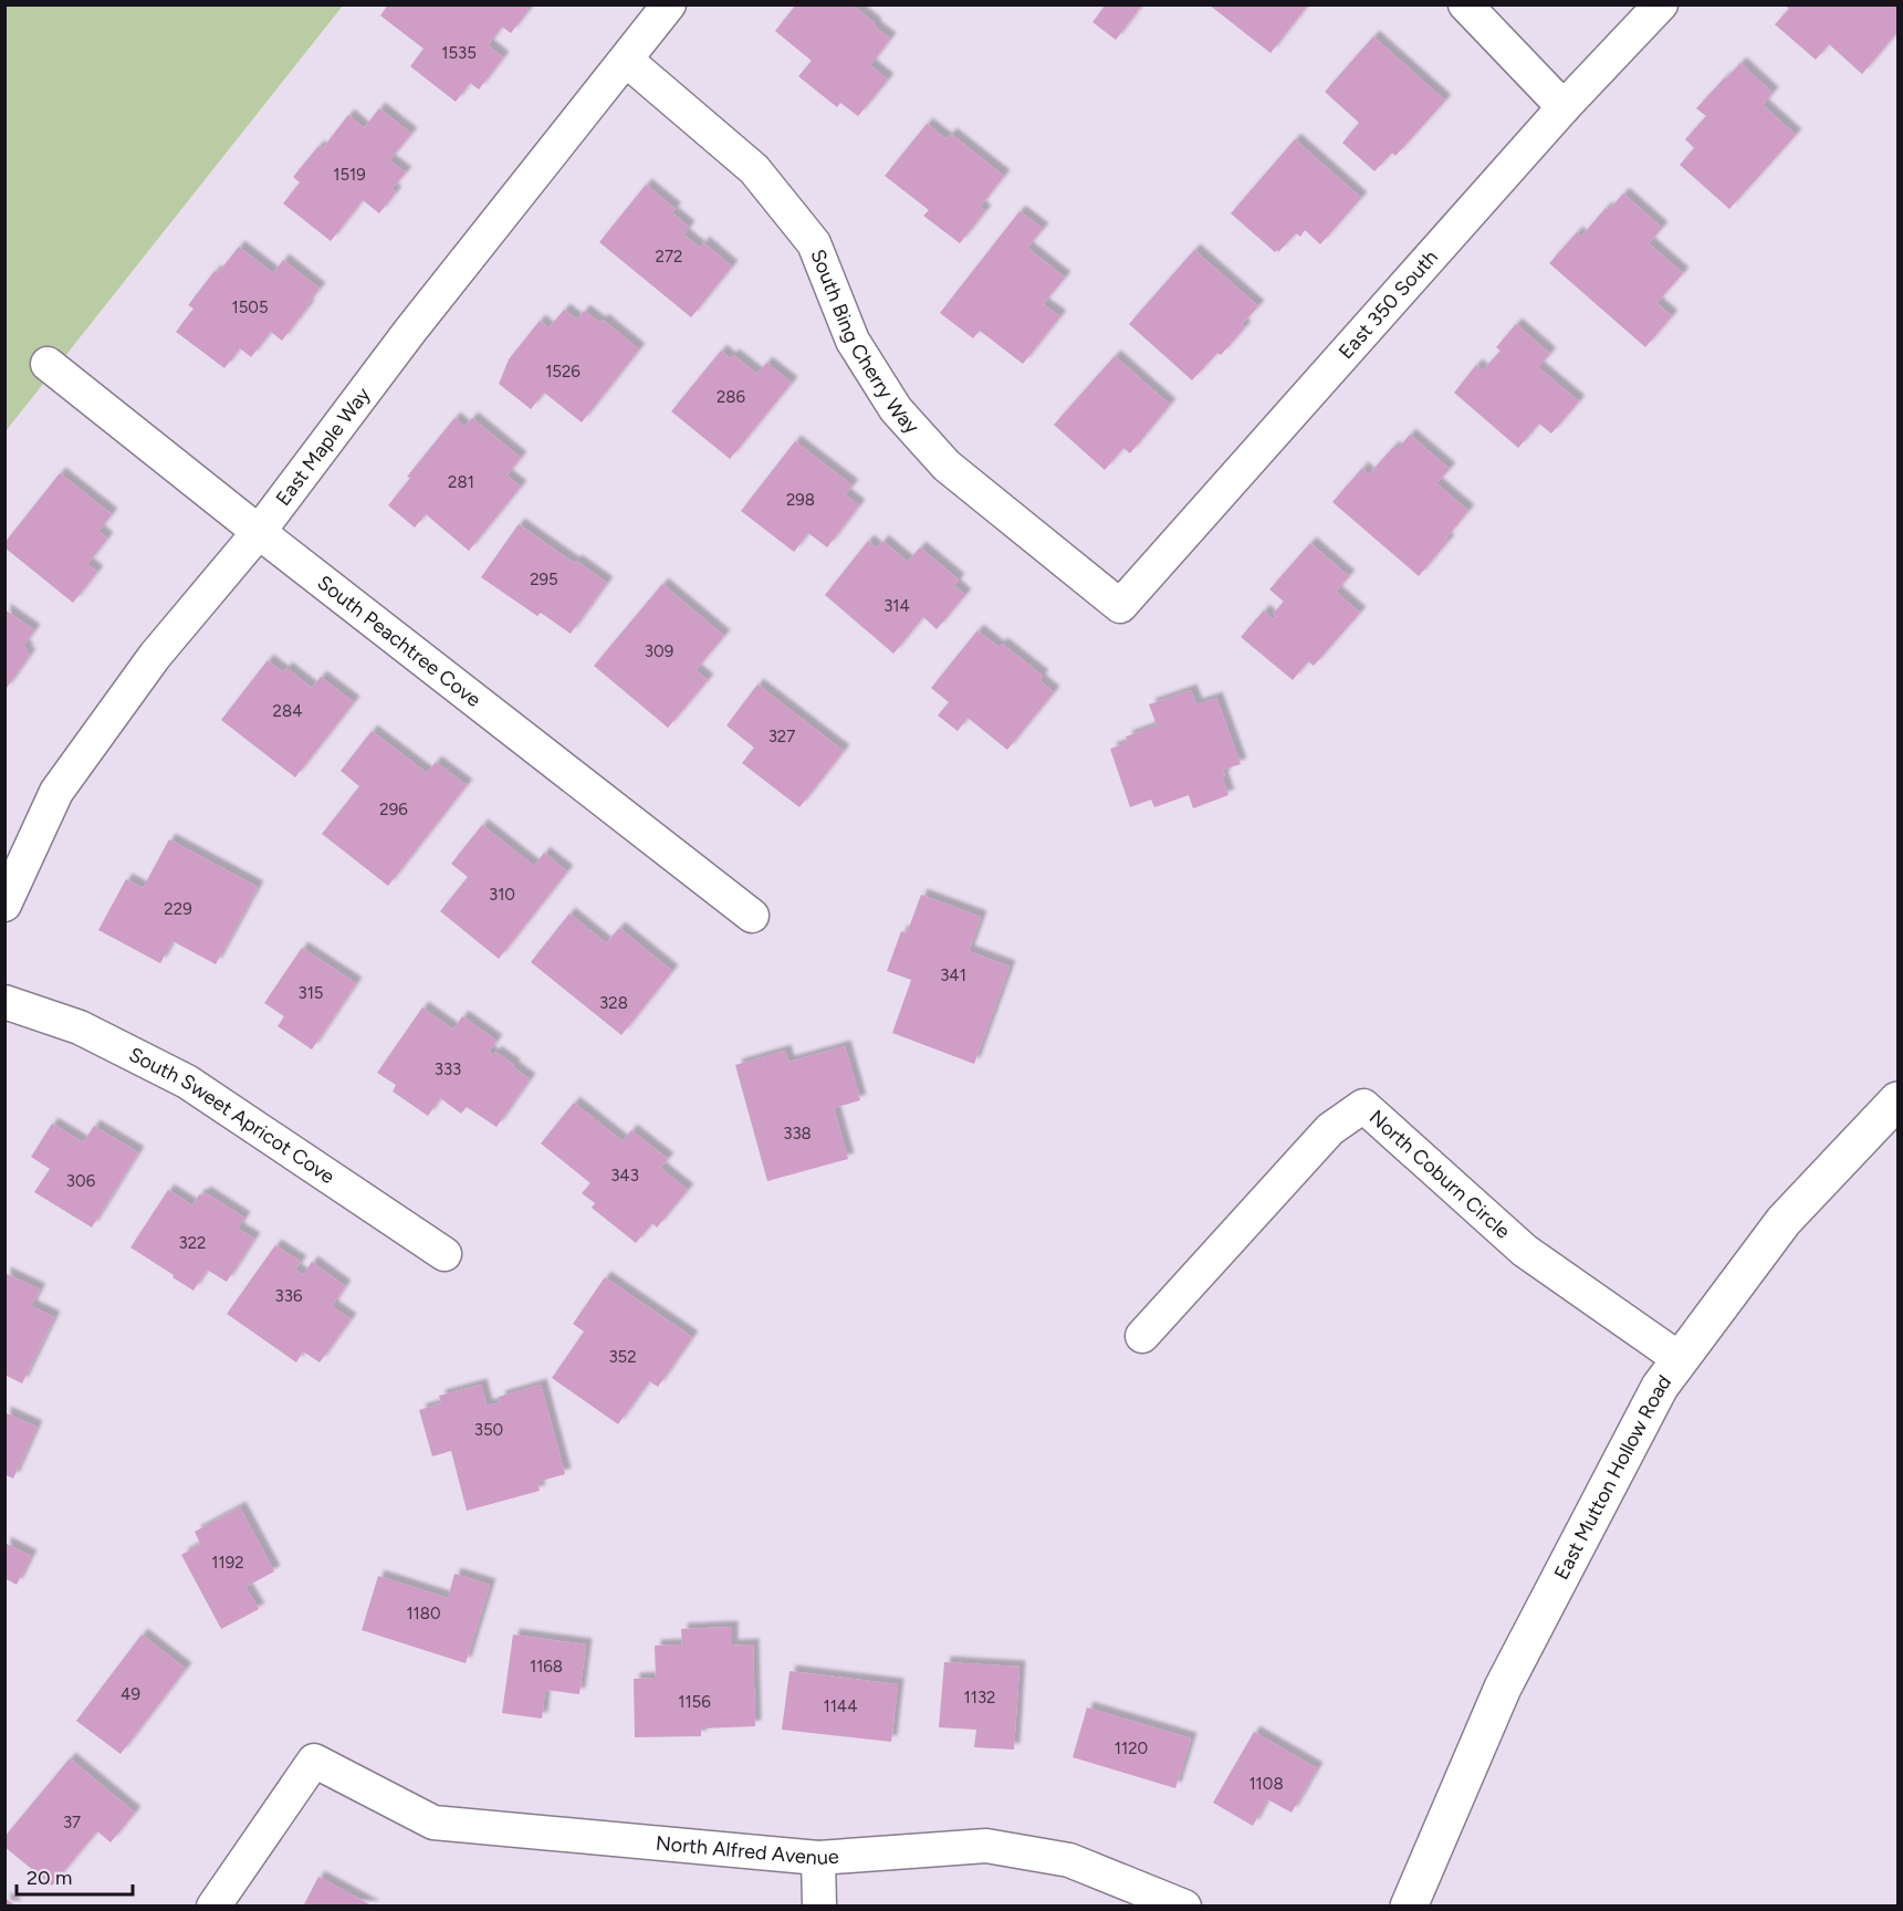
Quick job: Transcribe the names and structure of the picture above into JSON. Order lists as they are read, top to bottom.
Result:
{
  "streets": {
    "street": [
      "East 350 South",
      "South Bing Cherry Way",
      "East Maple Way",
      "South Peachtree Cove",
      "South Sweet Apricot Cove",
      "North Coburn Circle",
      "East Mutton Hollow Road",
      "North Alfred Avenue"
    ]
  },
  "crossings": [
    ["East 350 South", "South Bing Cherry Way"],
    ["South Bing Cherry Way", "East Maple Way"],
    ["East Maple Way", "South Peachtree Cove"],
    ["North Coburn Circle", "East Mutton Hollow Road"]
  ],
  "house_numbers": [
    "1535",
    "1519",
    "272",
    "1505",
    "1526",
    "286",
    "281",
    "298",
    "295",
    "314",
    "309",
    "284",
    "327",
    "296",
    "310",
    "229",
    "341",
    "315",
    "328",
    "333",
    "338",
    "343",
    "306",
    "322",
    "336",
    "352",
    "350",
    "1192",
    "1180",
    "1168",
    "49",
    "1132",
    "1156",
    "1144",
    "1120",
    "1108",
    "37"
  ],
  "scale_bar": "20 m"
}
